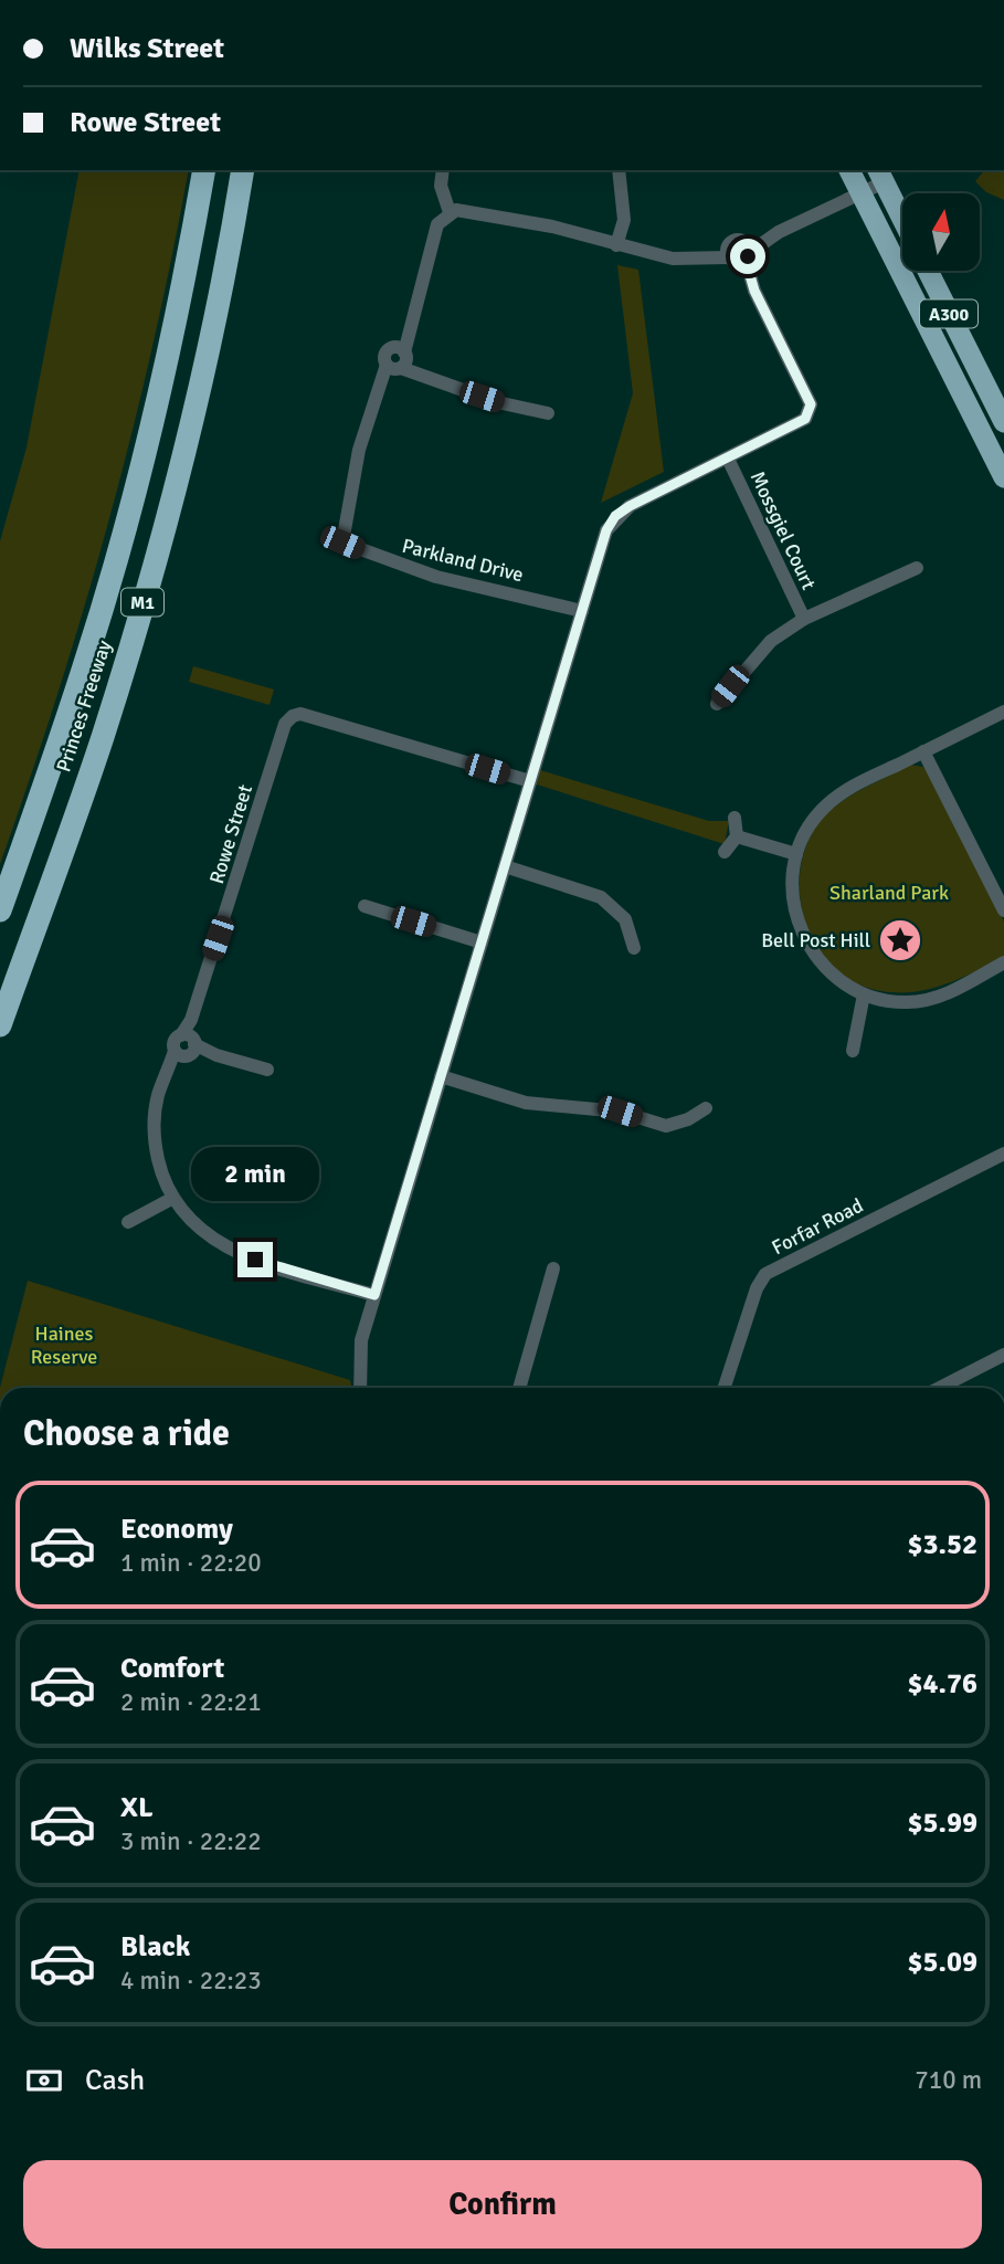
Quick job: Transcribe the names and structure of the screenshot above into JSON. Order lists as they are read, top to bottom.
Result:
{
  "streets": {
    "highway": ["A300", "M1", "Princes Freeway"],
    "street": [
      "Mossgiel Court",
      "Parkland Drive",
      "Rowe Street",
      "Forfar Road"
    ]
  },
  "parks": ["Sharland Park", "Haines Reserve"],
  "places": {
    "place": ["Bell Post Hill"]
  },
  "north": "top",
  "page": {
    "banner": ["Wilks Street", "Rowe Street"],
    "bubble": "2 min",
    "heading": "Choose a ride",
    "list": [
      {
        "name": "Economy",
        "note": "1 min · 22:20",
        "value": "$3.52"
      },
      {
        "name": "Comfort",
        "note": "2 min · 22:21",
        "value": "$4.76"
      },
      {
        "name": "XL",
        "note": "3 min · 22:22",
        "value": "$5.99"
      },
      {
        "name": "Black",
        "note": "4 min · 22:23",
        "value": "$5.09"
      }
    ],
    "pay": ["Cash", "710 m"],
    "buttons": "Confirm"
  }
}
